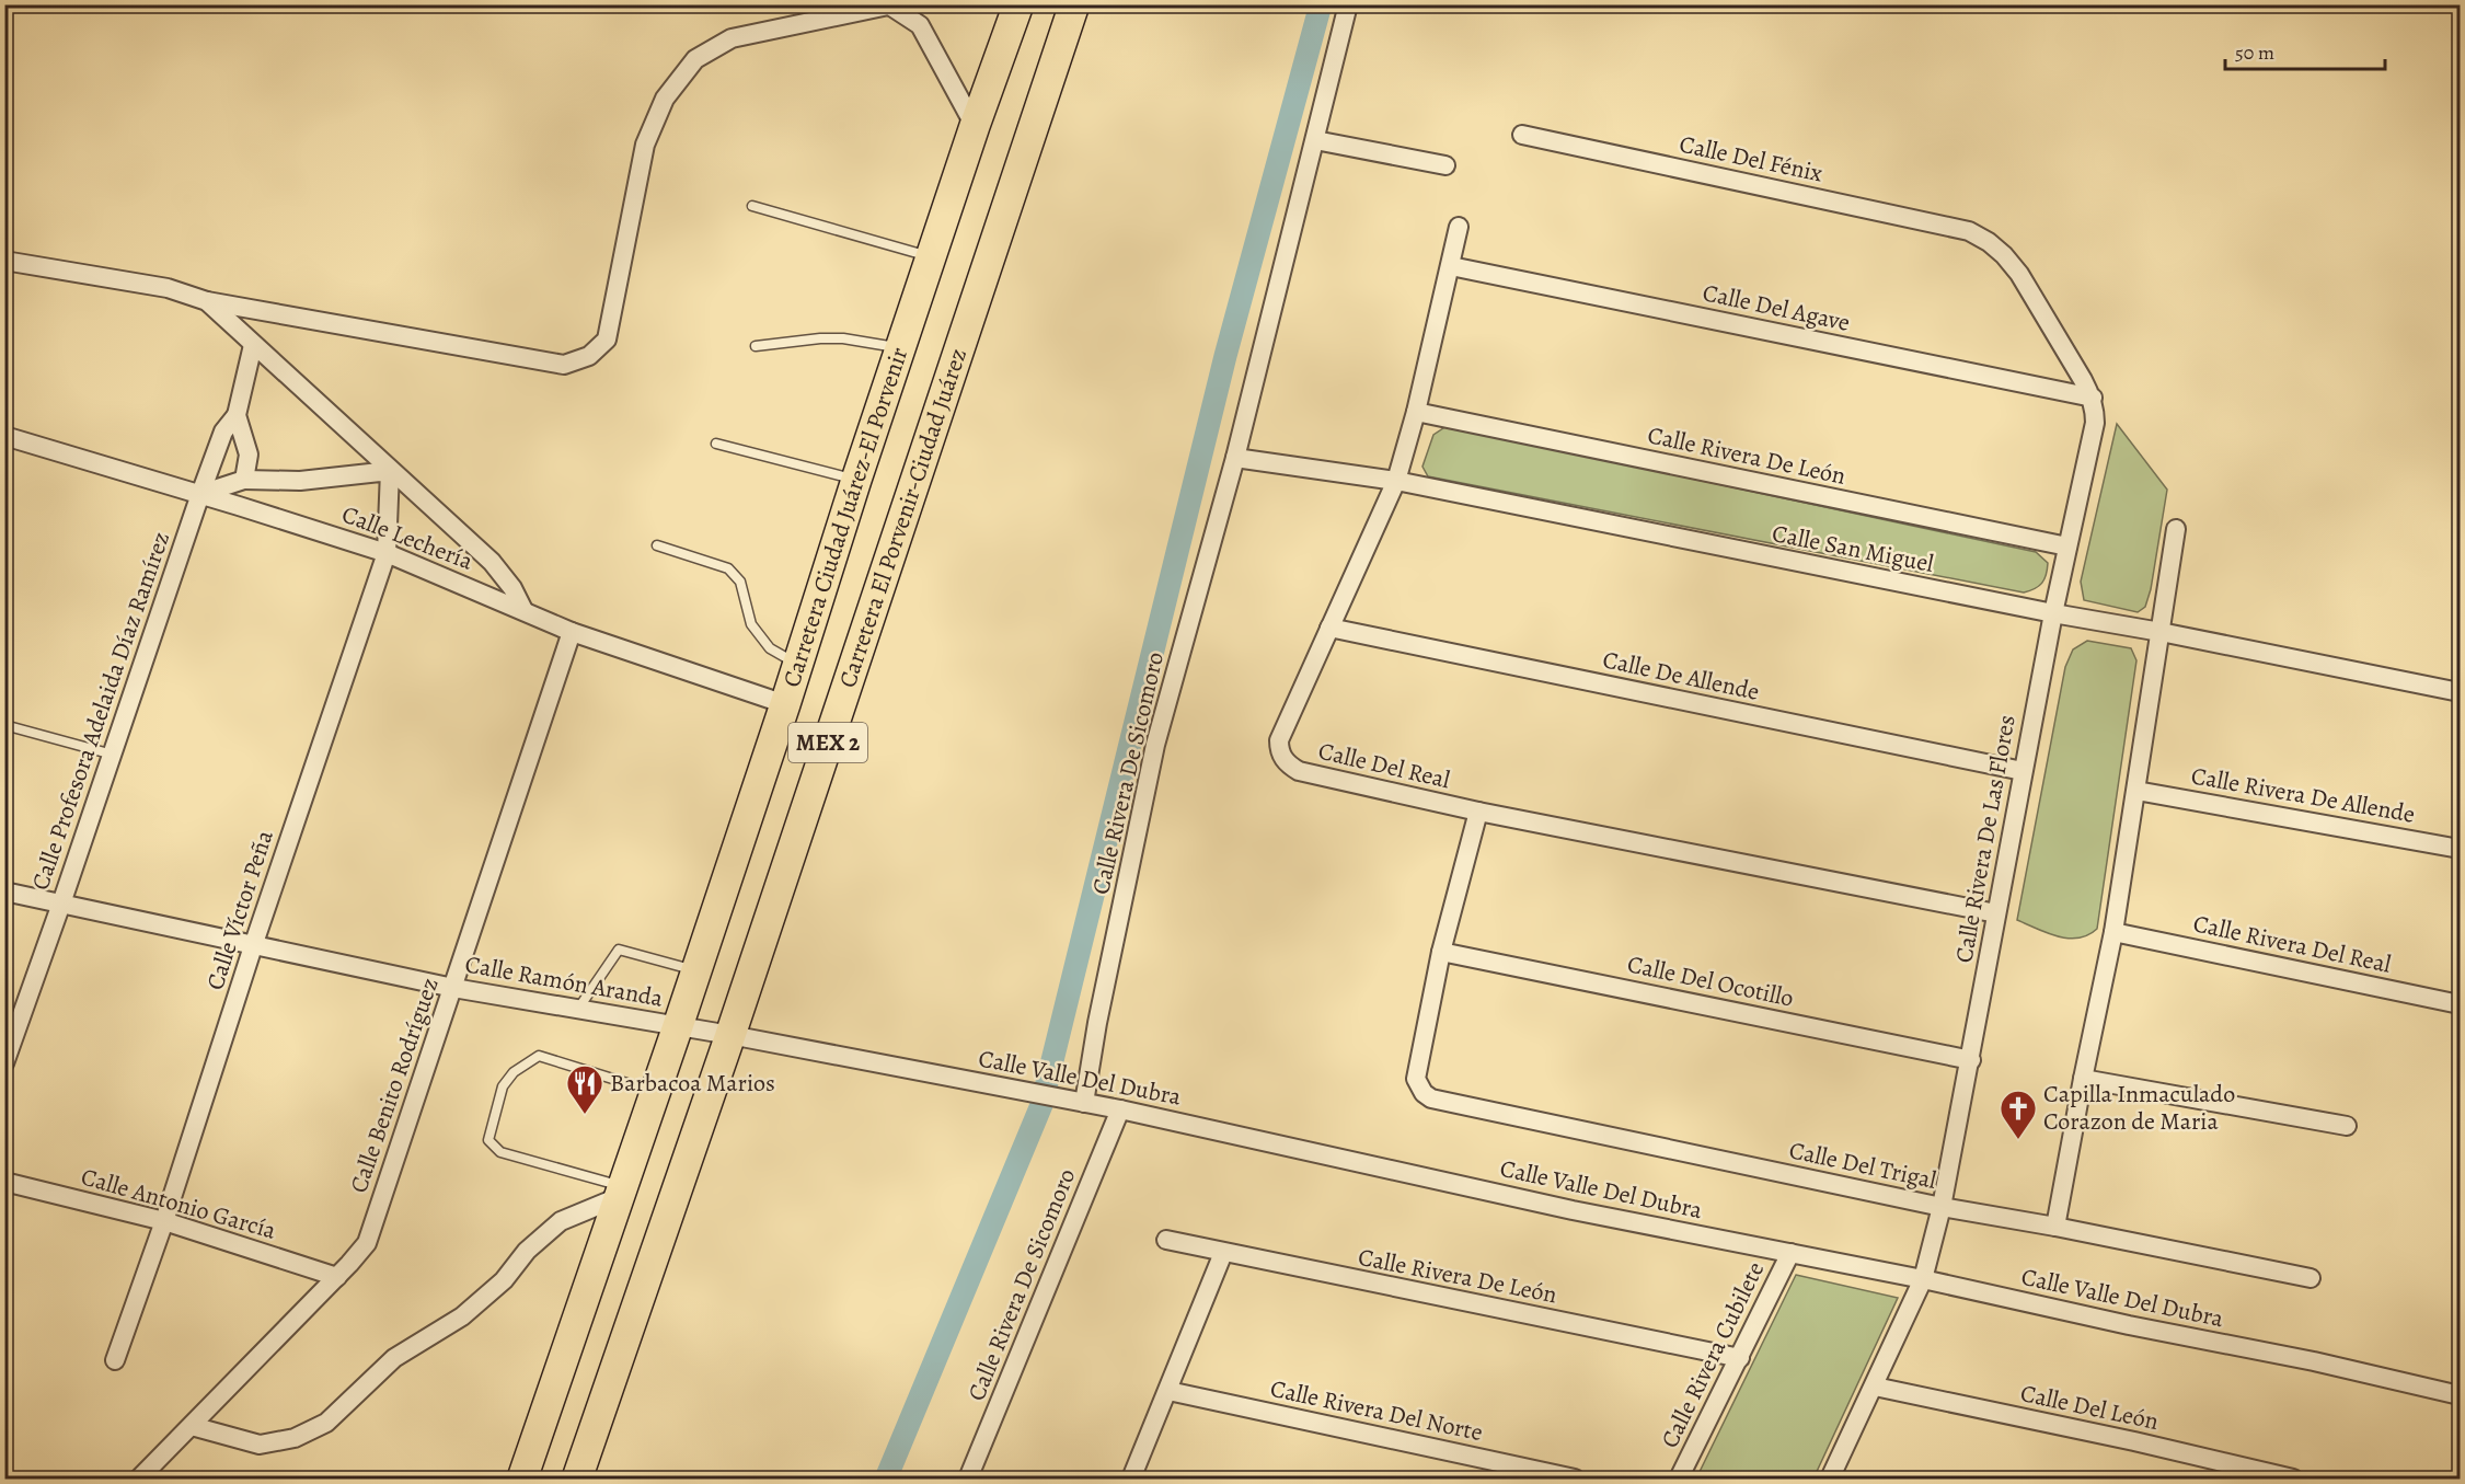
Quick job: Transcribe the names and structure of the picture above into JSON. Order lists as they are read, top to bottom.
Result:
{
  "streets": {
    "main road": ["Carretera Ciudad Juárez-El Porvenir", "Carretera El Porvenir-Ciudad Juárez", "MEX 2"],
    "street": [
      "Calle Del Fénix",
      "Calle Del Agave",
      "Calle Rivera De León",
      "Calle Lechería",
      "Calle San Miguel",
      "Calle De Allende",
      "Calle Profesora Adelaida Díaz Ramírez",
      "Calle Del Real",
      "Calle Rivera De Sicomoro",
      "Calle Rivera De Allende",
      "Calle Rivera De Las Flores",
      "Calle Víctor Peña",
      "Calle Rivera Del Real",
      "Calle Ramón Aranda",
      "Calle Del Ocotillo",
      "Calle Valle Del Dubra",
      "Calle Benito Rodríguez",
      "Calle Del Trigal",
      "Calle Antonio García",
      "Calle Rivera Cubilete",
      "Calle Del León",
      "Calle Rivera Del Norte"
    ]
  },
  "crossings": [
    ["Calle Del Fénix", "Calle Rivera De Las Flores"],
    ["Calle Del Agave", "Calle Del Real"],
    ["Calle Del Agave", "Calle Rivera De Las Flores"],
    ["Calle Rivera De León", "Calle Del Real"],
    ["Calle Rivera De León", "Calle Rivera De Las Flores"],
    ["Calle Rivera De León", "Calle Rivera Cubilete"],
    ["Carretera Ciudad Juárez-El Porvenir", "Calle Lechería"],
    ["Carretera Ciudad Juárez-El Porvenir", "Calle Ramón Aranda"],
    ["Carretera El Porvenir-Ciudad Juárez", "Calle Ramón Aranda"],
    ["Carretera El Porvenir-Ciudad Juárez", "Calle Valle Del Dubra"],
    ["Calle Lechería", "Calle Profesora Adelaida Díaz Ramírez"],
    ["Calle Lechería", "Calle Víctor Peña"],
    ["Calle Lechería", "Calle Benito Rodríguez"],
    ["Calle San Miguel", "Calle Del Real"],
    ["Calle San Miguel", "Calle Rivera De Sicomoro"],
    ["Calle San Miguel", "Calle Rivera De Las Flores"],
    ["Calle De Allende", "Calle Del Real"],
    ["Calle De Allende", "Calle Rivera De Las Flores"],
    ["Calle Profesora Adelaida Díaz Ramírez", "Calle Ramón Aranda"],
    ["Calle Del Real", "Calle Rivera De Las Flores"],
    ["Calle Rivera De Sicomoro", "Calle Valle Del Dubra"],
    ["Calle Rivera De Las Flores", "Calle Del Ocotillo"],
    ["Calle Rivera De Las Flores", "Calle Valle Del Dubra"],
    ["Calle Rivera De Las Flores", "Calle Del Trigal"],
    ["Calle Rivera De Las Flores", "Calle Del León"],
    ["Calle Víctor Peña", "Calle Ramón Aranda"],
    ["Calle Víctor Peña", "Calle Antonio García"],
    ["Calle Ramón Aranda", "Calle Valle Del Dubra"],
    ["Calle Ramón Aranda", "Calle Benito Rodríguez"],
    ["Calle Del Ocotillo", "Calle Del Trigal"],
    ["Calle Valle Del Dubra", "Calle Rivera Cubilete"],
    ["Calle Benito Rodríguez", "Calle Antonio García"]
  ],
  "places": {
    "restaurant": ["Barbacoa Marios"],
    "church": ["Capilla Inmaculado Corazon de Maria"]
  },
  "scale_bar": "50 m"
}
